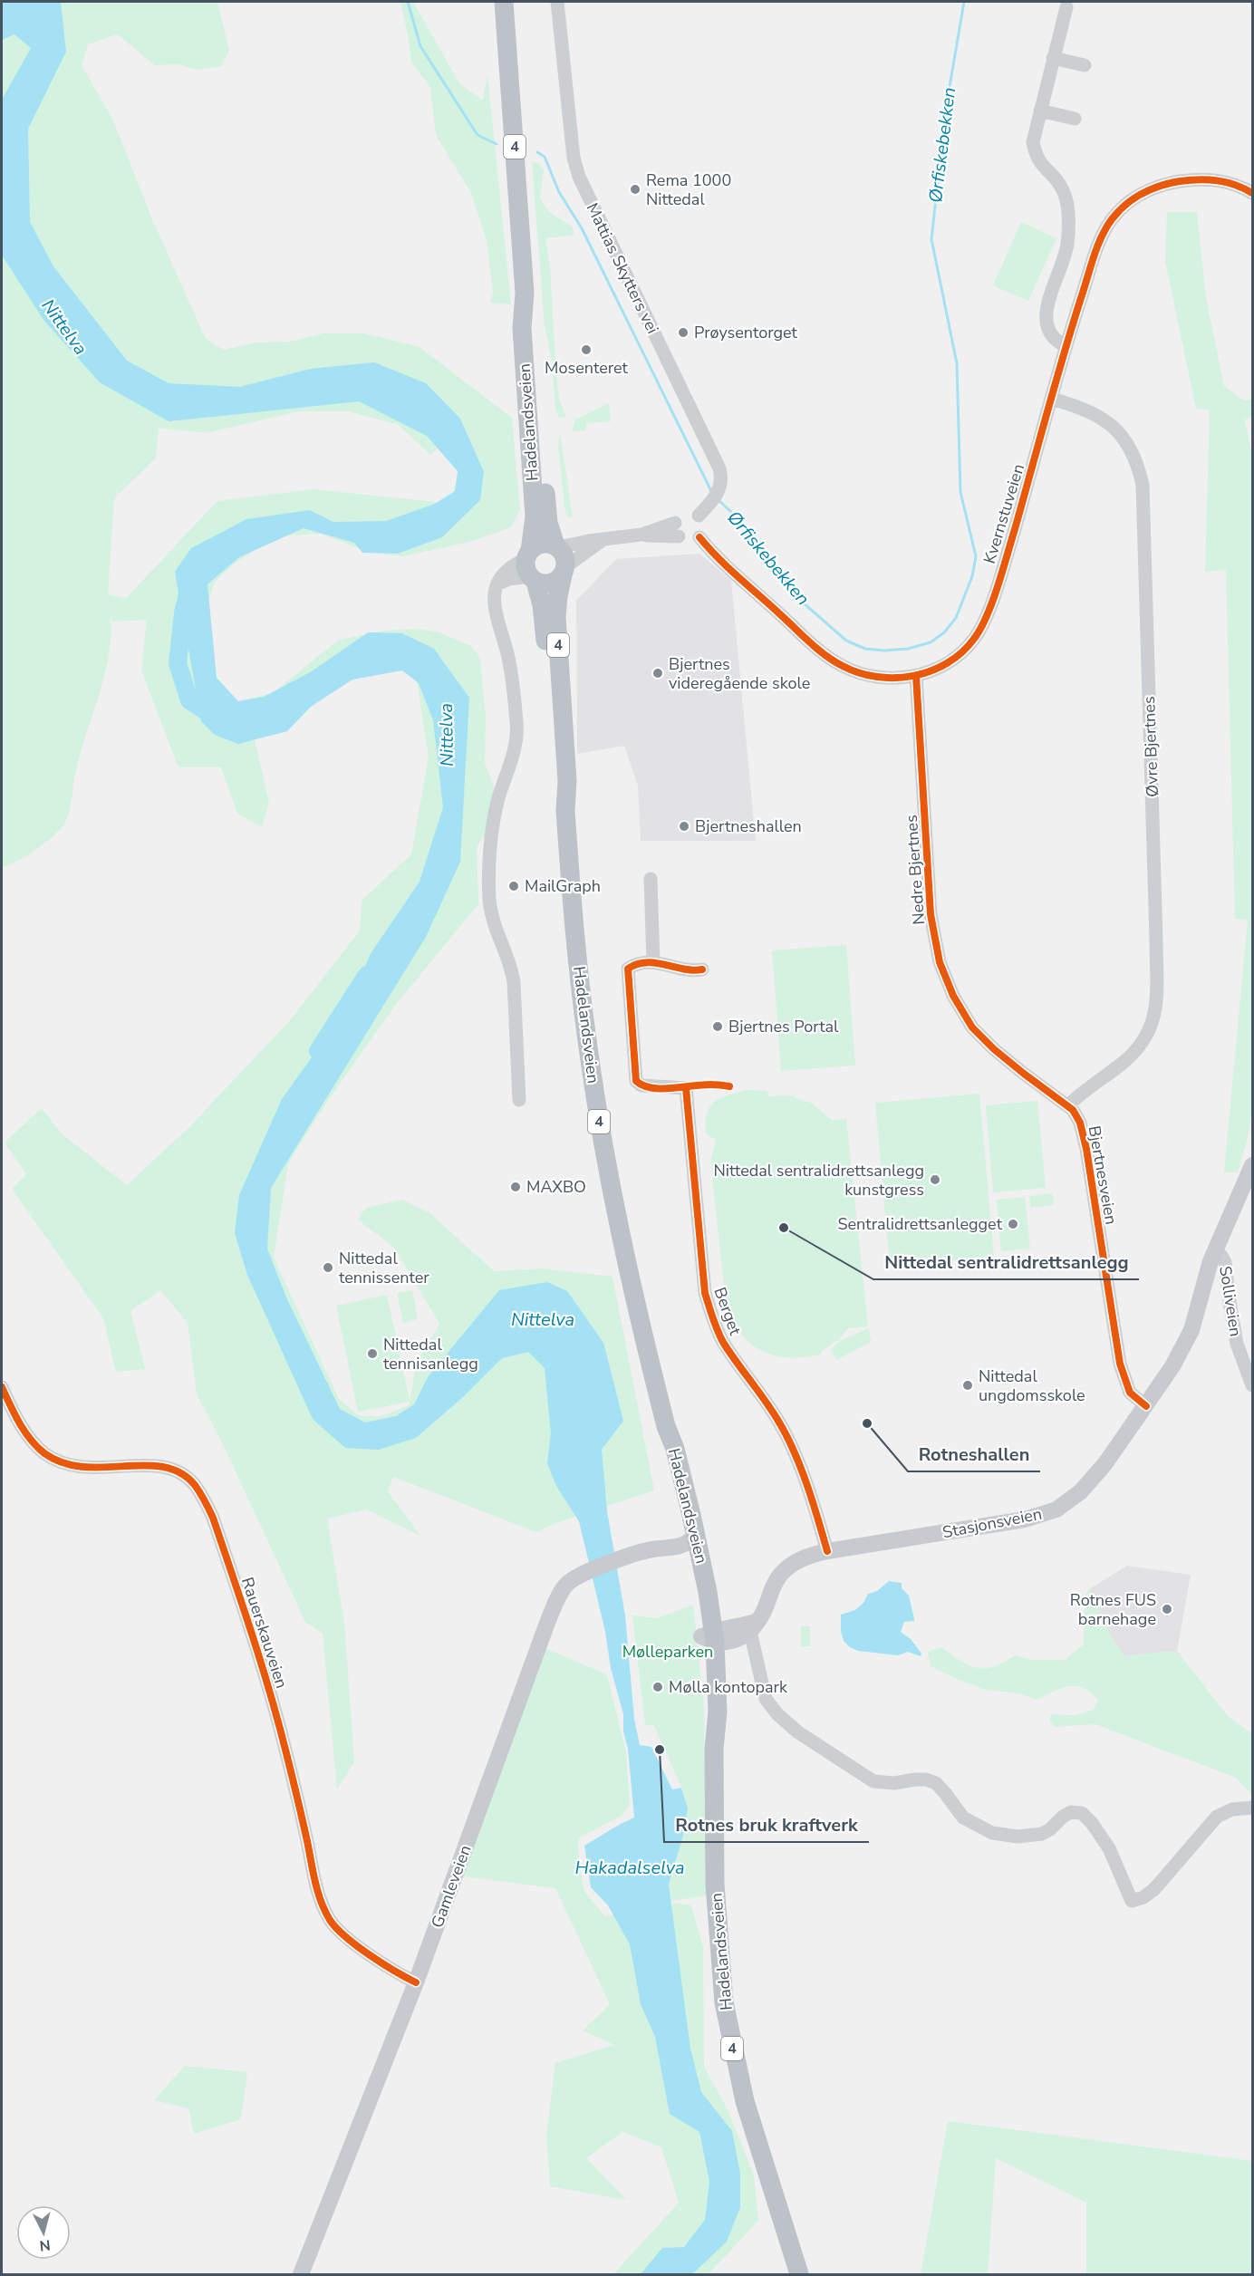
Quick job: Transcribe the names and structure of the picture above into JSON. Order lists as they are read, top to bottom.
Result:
{
  "streets": {
    "highway": ["4", "Hadelandsveien"],
    "main road": ["Stasjonsveien", "Gamleveien"],
    "street": [
      "Mattias Skytters vei",
      "Kvernstuveien",
      "Øvre Bjertnes",
      "Nedre Bjertnes",
      "Bjertnesveien",
      "Solliveien",
      "Berget",
      "Rauerskauveien"
    ]
  },
  "crossings": [
    ["4", "Hadelandsveien"],
    ["Hadelandsveien", "Gamleveien"],
    ["Kvernstuveien", "Øvre Bjertnes"],
    ["Kvernstuveien", "Nedre Bjertnes"],
    ["Øvre Bjertnes", "Nedre Bjertnes"],
    ["Øvre Bjertnes", "Bjertnesveien"],
    ["Nedre Bjertnes", "Bjertnesveien"],
    ["Bjertnesveien", "Stasjonsveien"],
    ["Solliveien", "Stasjonsveien"],
    ["Berget", "Stasjonsveien"],
    ["Rauerskauveien", "Gamleveien"]
  ],
  "water": ["Ørfiskebekken", "Nittelva", "Hakadalselva"],
  "parks": ["Mølleparken"],
  "places": [
    "Rema 1000 Nittedal",
    "Prøysentorget",
    "Mosenteret",
    "Bjertnes videregående skole",
    "Bjertneshallen",
    "MailGraph",
    "Bjertnes Portal",
    "Nittedal sentralidrettsanlegg kunstgress",
    "MAXBO",
    "Sentralidrettsanlegget",
    "Nittedal sentralidrettsanlegg",
    "Nittedal tennissenter",
    "Nittedal tennisanlegg",
    "Nittedal ungdomsskole",
    "Rotneshallen",
    "Rotnes FUS barnehage",
    "Mølla kontopark",
    "Rotnes bruk kraftverk"
  ],
  "north": "bottom"
}
